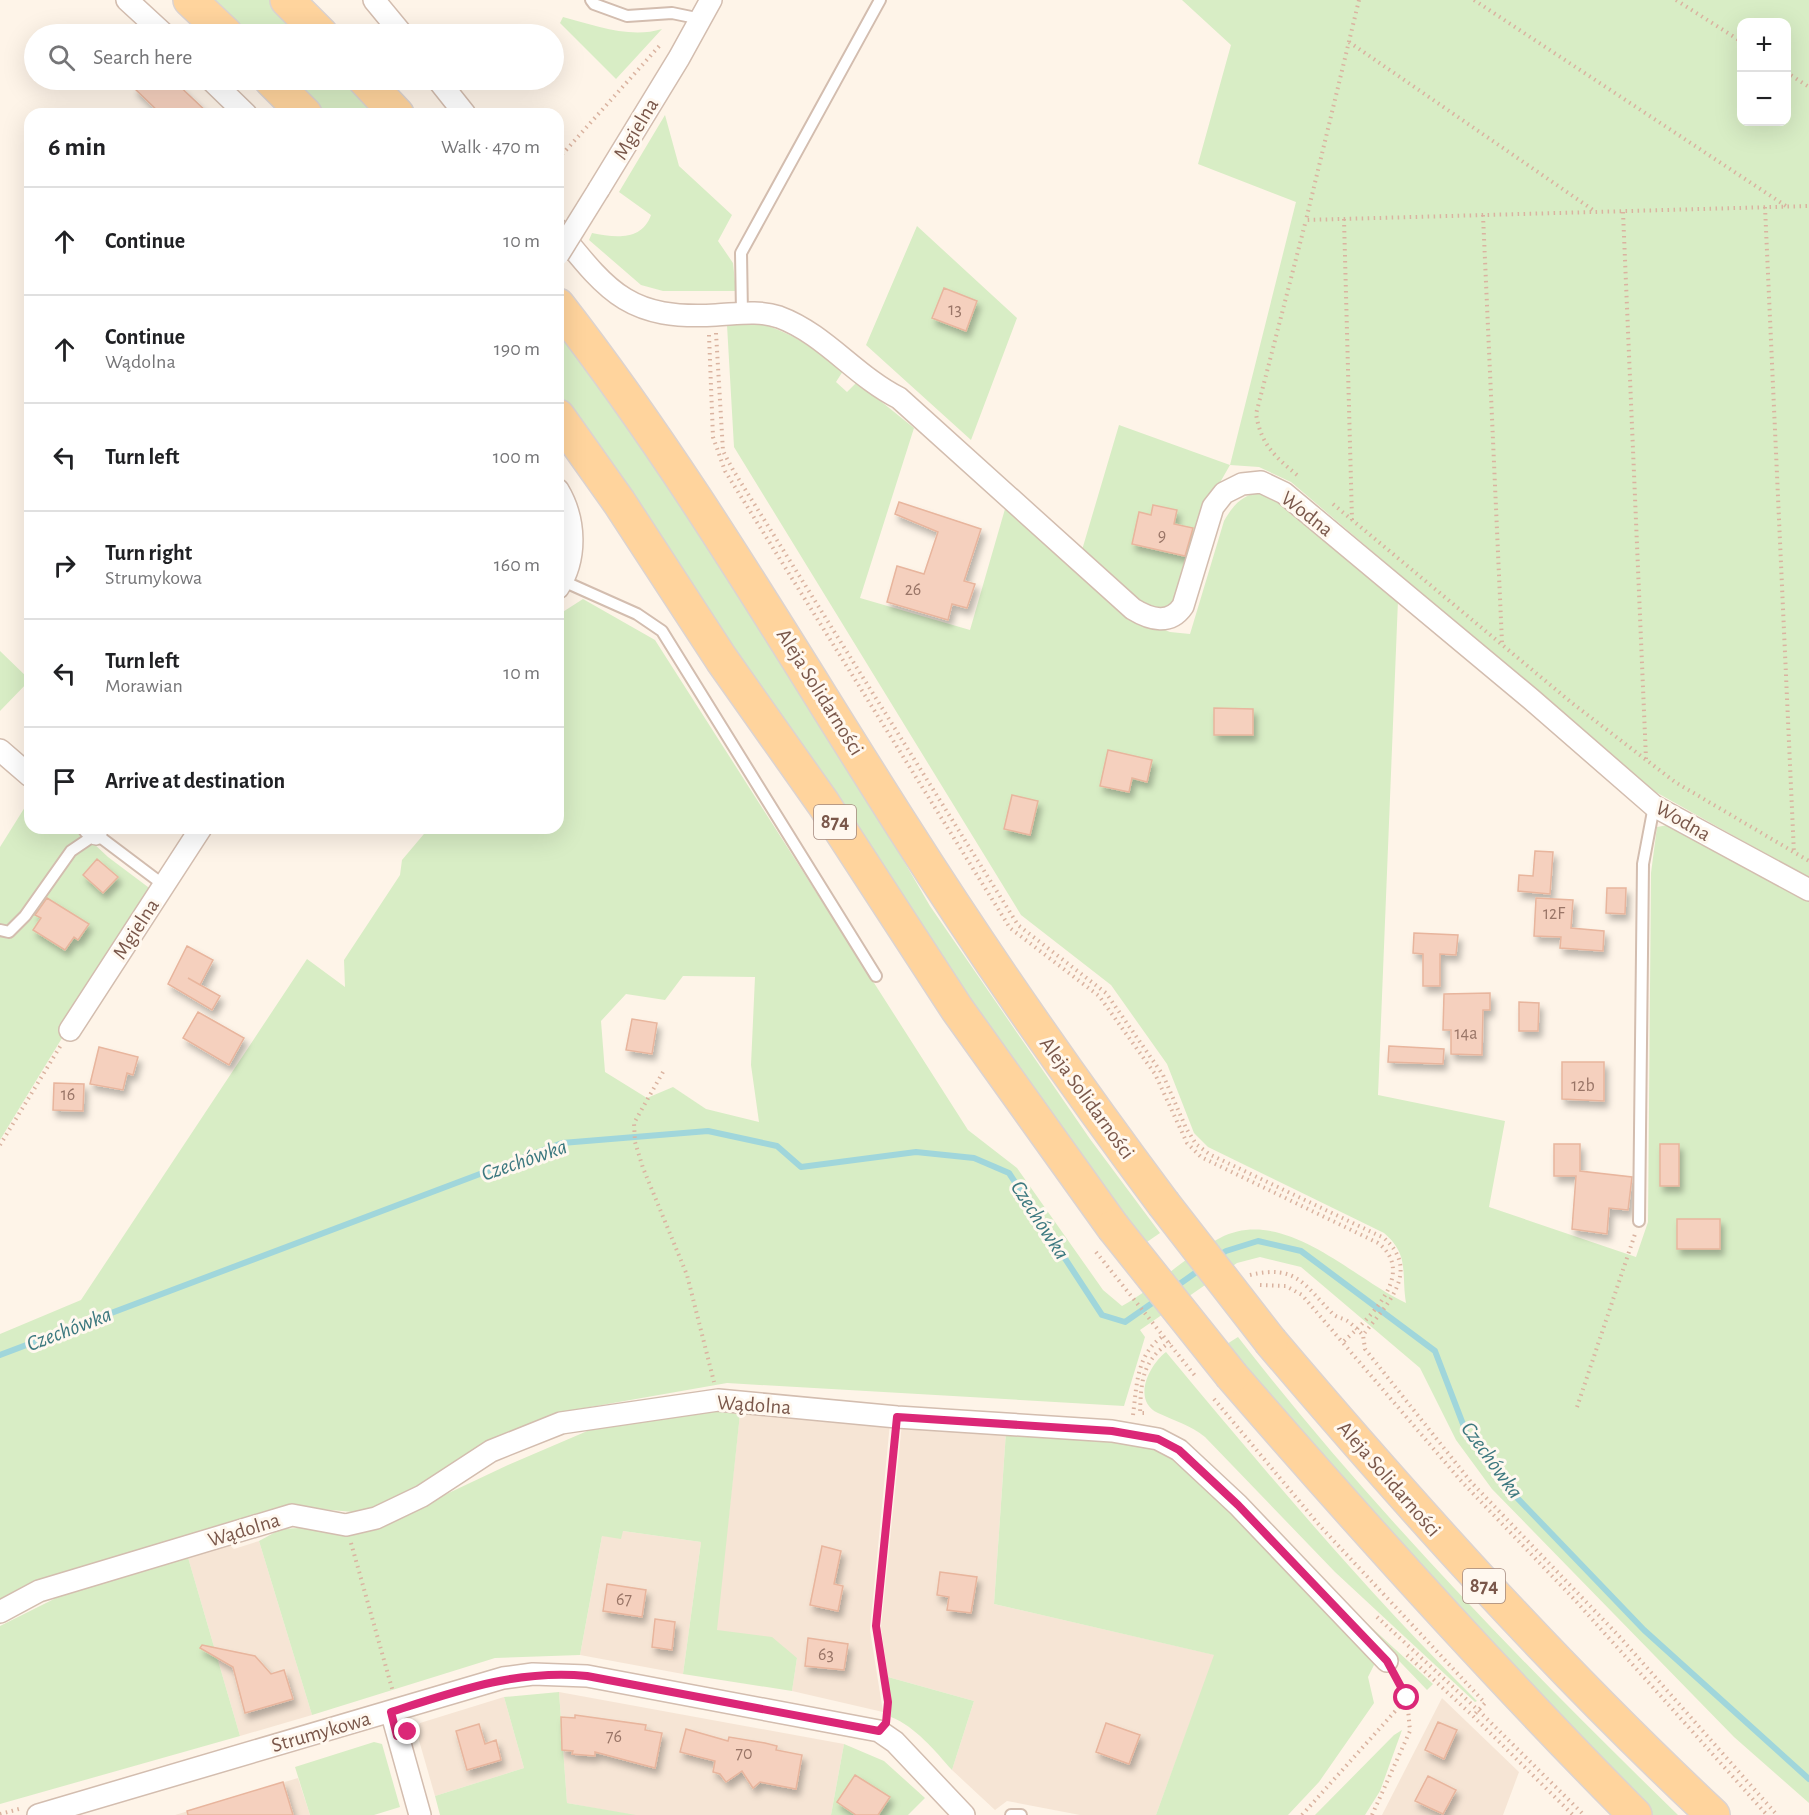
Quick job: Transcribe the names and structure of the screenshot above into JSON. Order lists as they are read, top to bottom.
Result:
{
  "streets": {
    "main road": ["Aleja Solidarności", "874"],
    "street": [
      "Mgielna",
      "Wodna",
      "Wądolna",
      "Strumykowa"
    ]
  },
  "water": ["Czechówka"],
  "house_numbers": [
    "13",
    "9",
    "26",
    "12F",
    "14a",
    "12b",
    "16",
    "67",
    "63",
    "76",
    "70"
  ],
  "page": {
    "map_buttons": ["+", "−"],
    "search": "Search here",
    "heading": ["6 min", "Walk · 470 m"],
    "list": [
      ["Continue", "10 m"],
      ["Continue", "Wądolna", "190 m"],
      ["Turn left", "100 m"],
      ["Turn right", "Strumykowa", "160 m"],
      ["Turn left", "Morawian", "10 m"],
      "Arrive at destination"
    ]
  }
}
